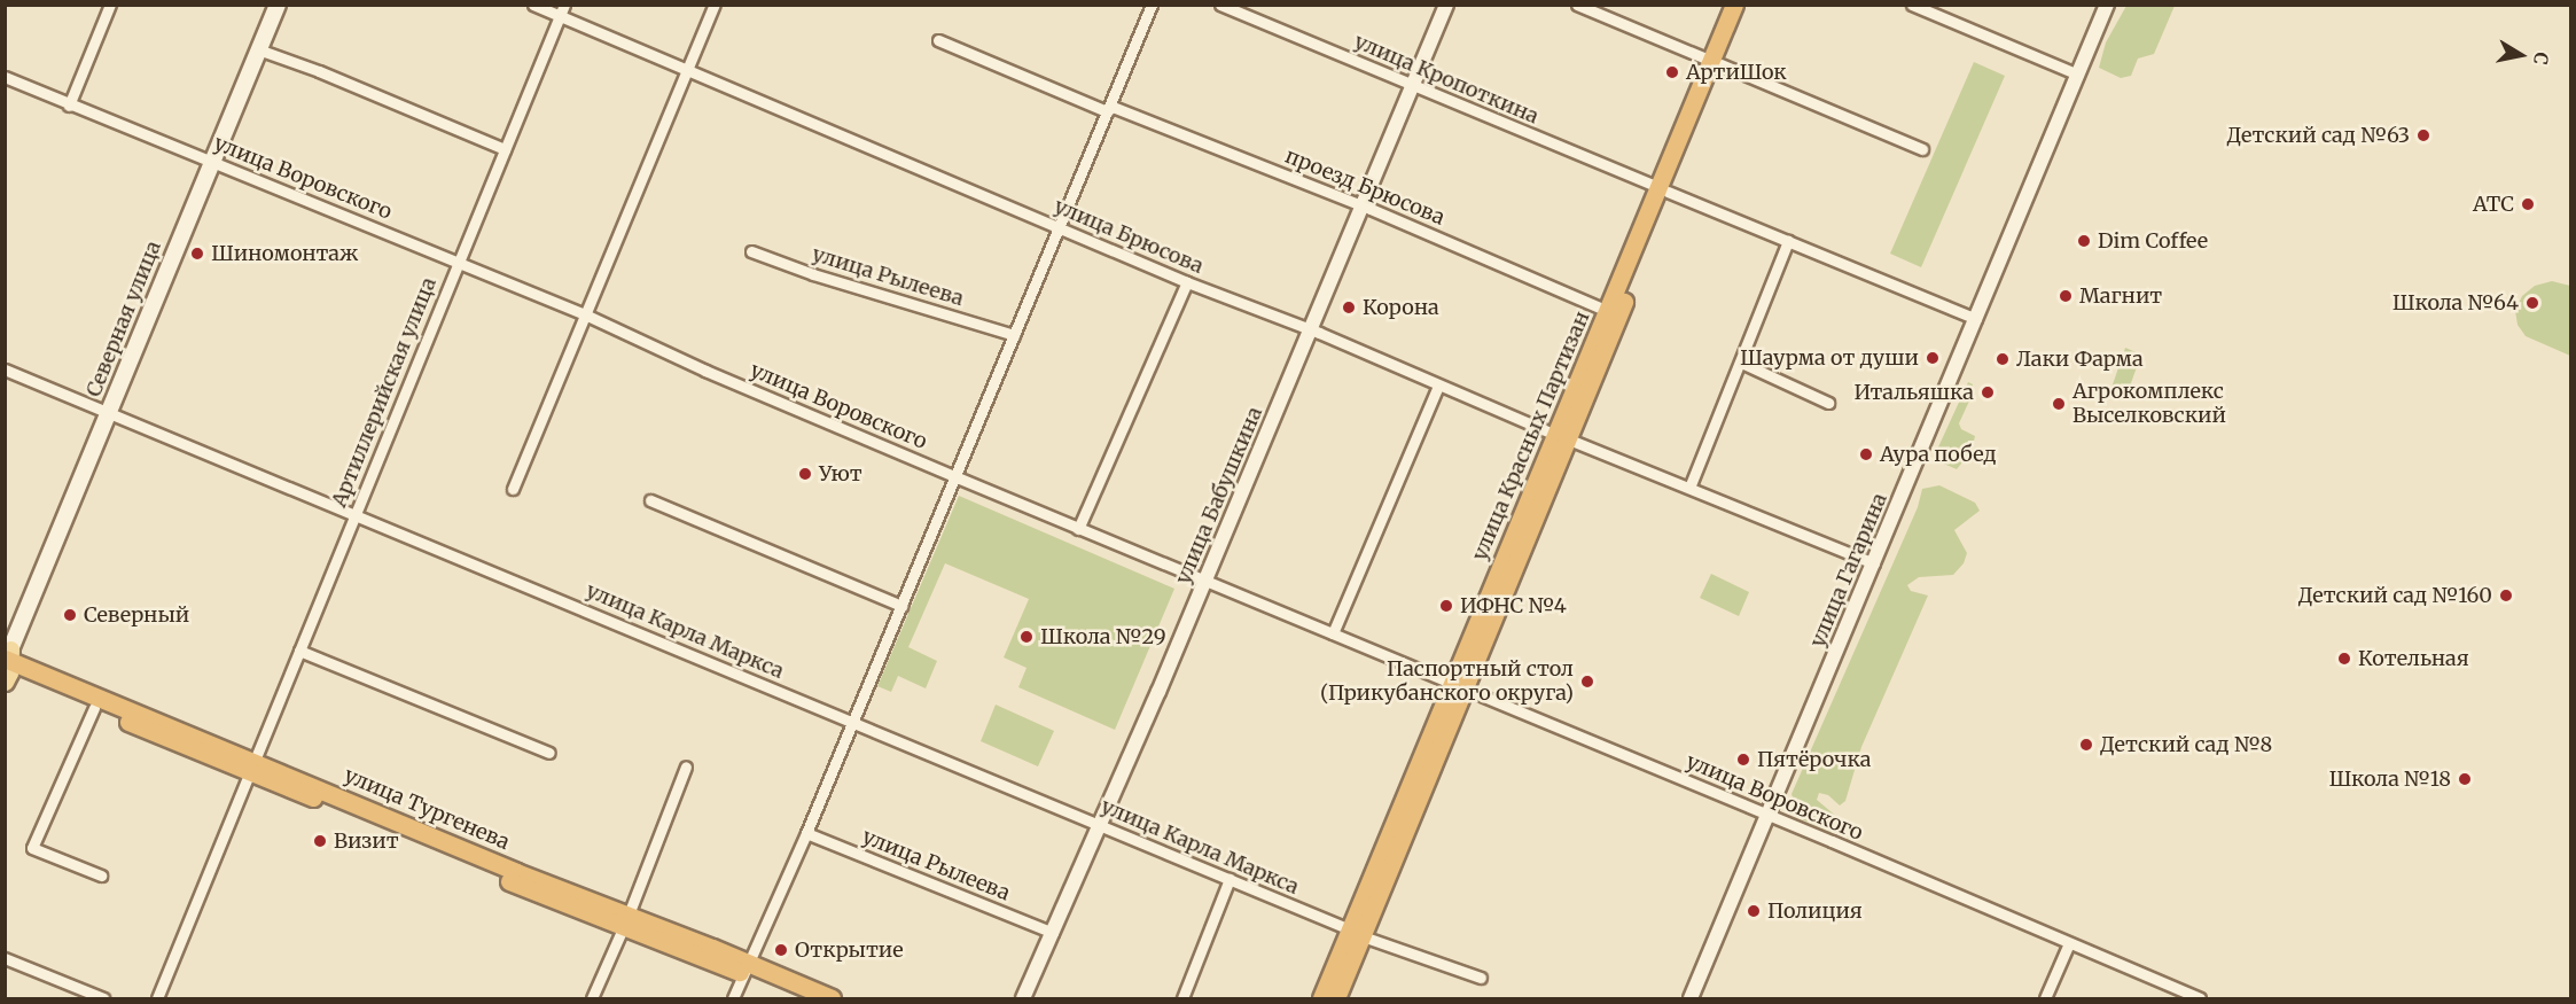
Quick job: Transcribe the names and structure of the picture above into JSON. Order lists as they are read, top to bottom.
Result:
{
  "streets": {
    "highway": ["улица Красных Партизан", "улица Тургенева"],
    "main road": ["Северная улица"],
    "street": [
      "улица Кропоткина",
      "улица Воровского",
      "проезд Брюсова",
      "улица Брюсова",
      "улица Рылеева",
      "Артиллерийская улица",
      "улица Бабушкина",
      "улица Гагарина",
      "улица Карла Маркса"
    ]
  },
  "crossings": [
    ["улица Кропоткина", "улица Красных Партизан"],
    ["улица Кропоткина", "улица Бабушкина"],
    ["улица Кропоткина", "улица Гагарина"],
    ["улица Воровского", "Северная улица"],
    ["улица Воровского", "Артиллерийская улица"],
    ["улица Воровского", "улица Красных Партизан"],
    ["улица Воровского", "улица Бабушкина"],
    ["улица Воровского", "улица Гагарина"],
    ["проезд Брюсова", "улица Красных Партизан"],
    ["проезд Брюсова", "улица Бабушкина"],
    ["улица Брюсова", "Артиллерийская улица"],
    ["улица Брюсова", "улица Красных Партизан"],
    ["улица Брюсова", "улица Бабушкина"],
    ["улица Брюсова", "улица Гагарина"],
    ["улица Рылеева", "улица Бабушкина"],
    ["Северная улица", "улица Карла Маркса"],
    ["Северная улица", "улица Тургенева"],
    ["Артиллерийская улица", "улица Карла Маркса"],
    ["Артиллерийская улица", "улица Тургенева"],
    ["улица Красных Партизан", "улица Карла Маркса"],
    ["улица Бабушкина", "улица Карла Маркса"]
  ],
  "places": [
    "АртиШок",
    "Детский сад №63",
    "АТС",
    "Dim Coffee",
    "Шиномонтаж",
    "Магнит",
    "Школа №64",
    "Корона",
    "Шаурма от души",
    "Лаки Фарма",
    "Итальяшка",
    "Агрокомплекс Выселковский",
    "Аура побед",
    "Уют",
    "Детский сад №160",
    "ИФНС №4",
    "Северный",
    "Школа №29",
    "Котельная",
    "Паспортный стол (Прикубанского округа)",
    "Детский сад №8",
    "Пятёрочка",
    "Школа №18",
    "Визит",
    "Полиция",
    "Открытие"
  ],
  "north": "right"
}
